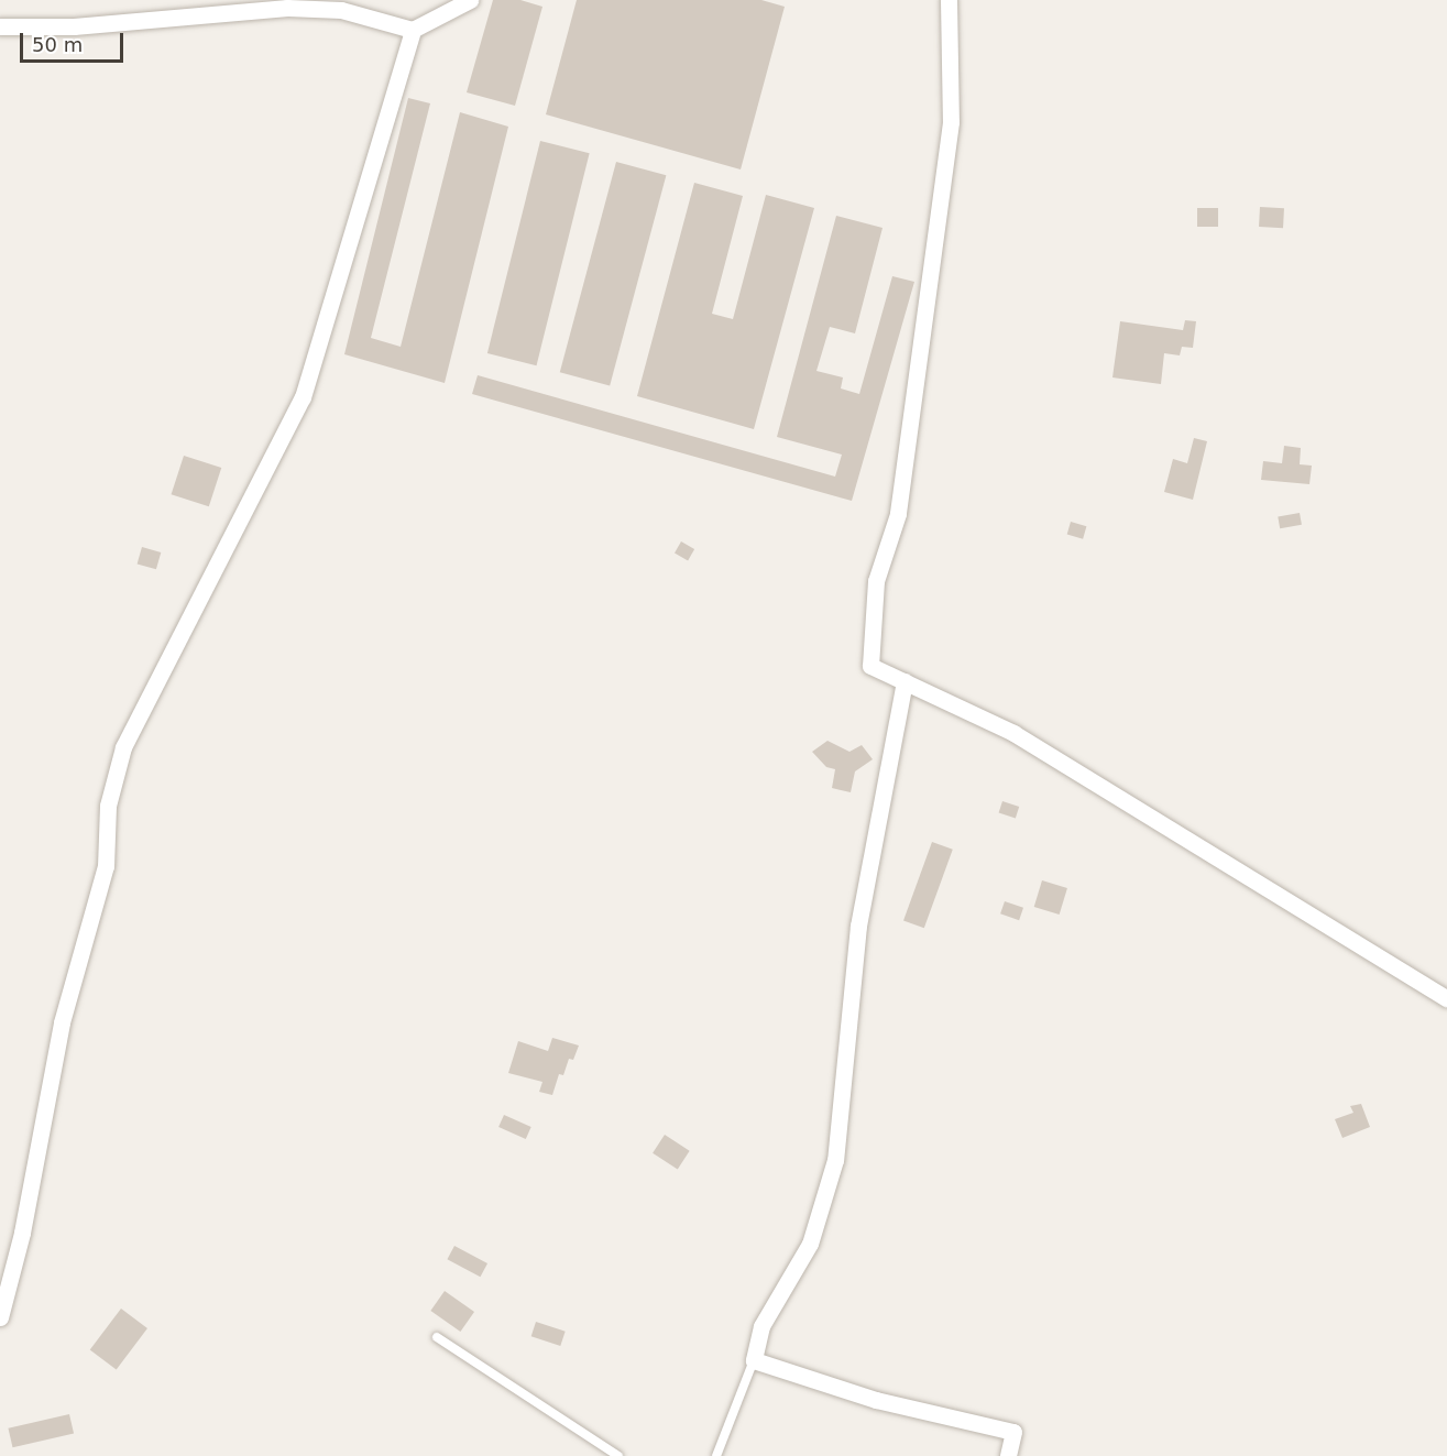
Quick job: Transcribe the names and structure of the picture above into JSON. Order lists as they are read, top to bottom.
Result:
{
  "scale_bar": "50 m"
}
